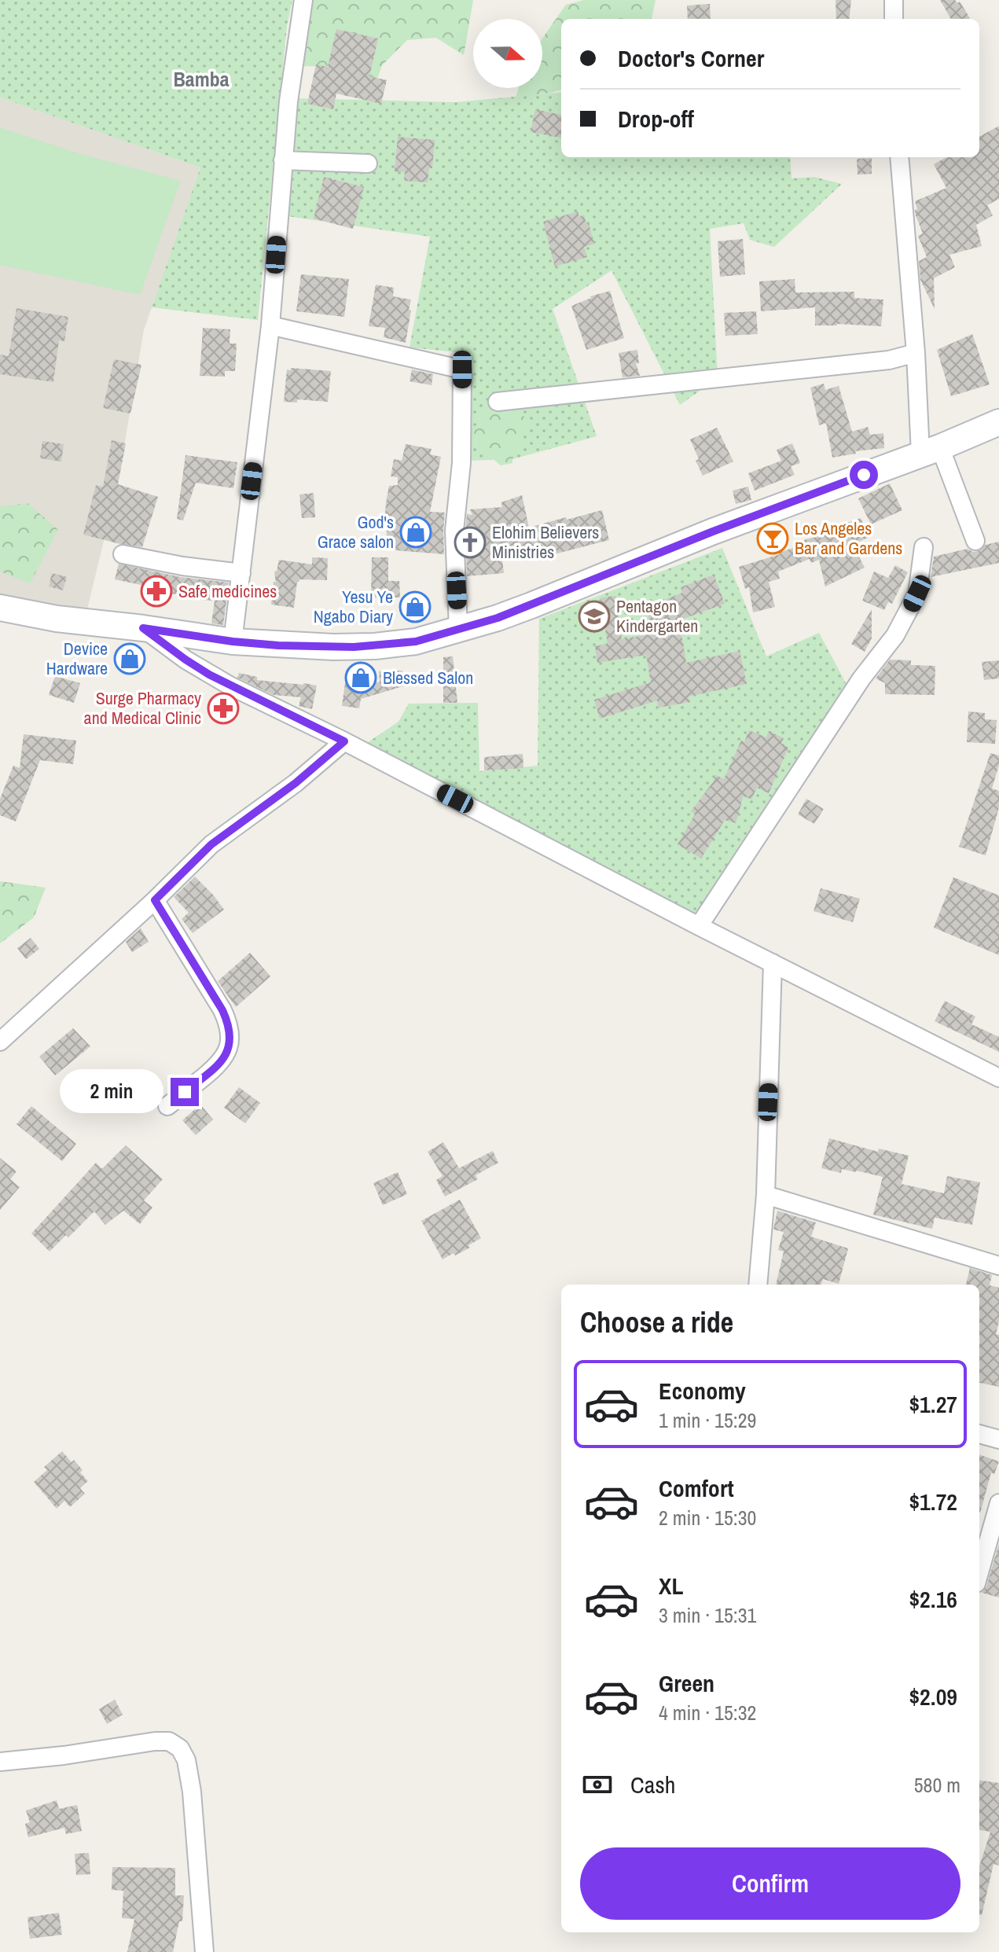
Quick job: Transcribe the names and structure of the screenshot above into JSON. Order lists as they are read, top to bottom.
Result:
{
  "districts": ["Bamba"],
  "places": {
    "shop": [
      "God's Grace salon",
      "Yesu Ye Ngabo Diary",
      "Device Hardware",
      "Blessed Salon"
    ],
    "bar": ["Los Angeles Bar and Gardens"],
    "church": ["Elohim Believers Ministries"],
    "pharmacy": ["Safe medicines", "Surge Pharmacy and Medical Clinic"],
    "school or university": ["Pentagon Kindergarten"]
  },
  "north": "right",
  "page": {
    "banner": ["Doctor's Corner", "Drop-off"],
    "bubble": "2 min",
    "heading": "Choose a ride",
    "list": [
      {
        "name": "Economy",
        "note": "1 min · 15:29",
        "value": "$1.27"
      },
      {
        "name": "Comfort",
        "note": "2 min · 15:30",
        "value": "$1.72"
      },
      {
        "name": "XL",
        "note": "3 min · 15:31",
        "value": "$2.16"
      },
      {
        "name": "Green",
        "note": "4 min · 15:32",
        "value": "$2.09"
      }
    ],
    "pay": ["Cash", "580 m"],
    "buttons": "Confirm"
  }
}
